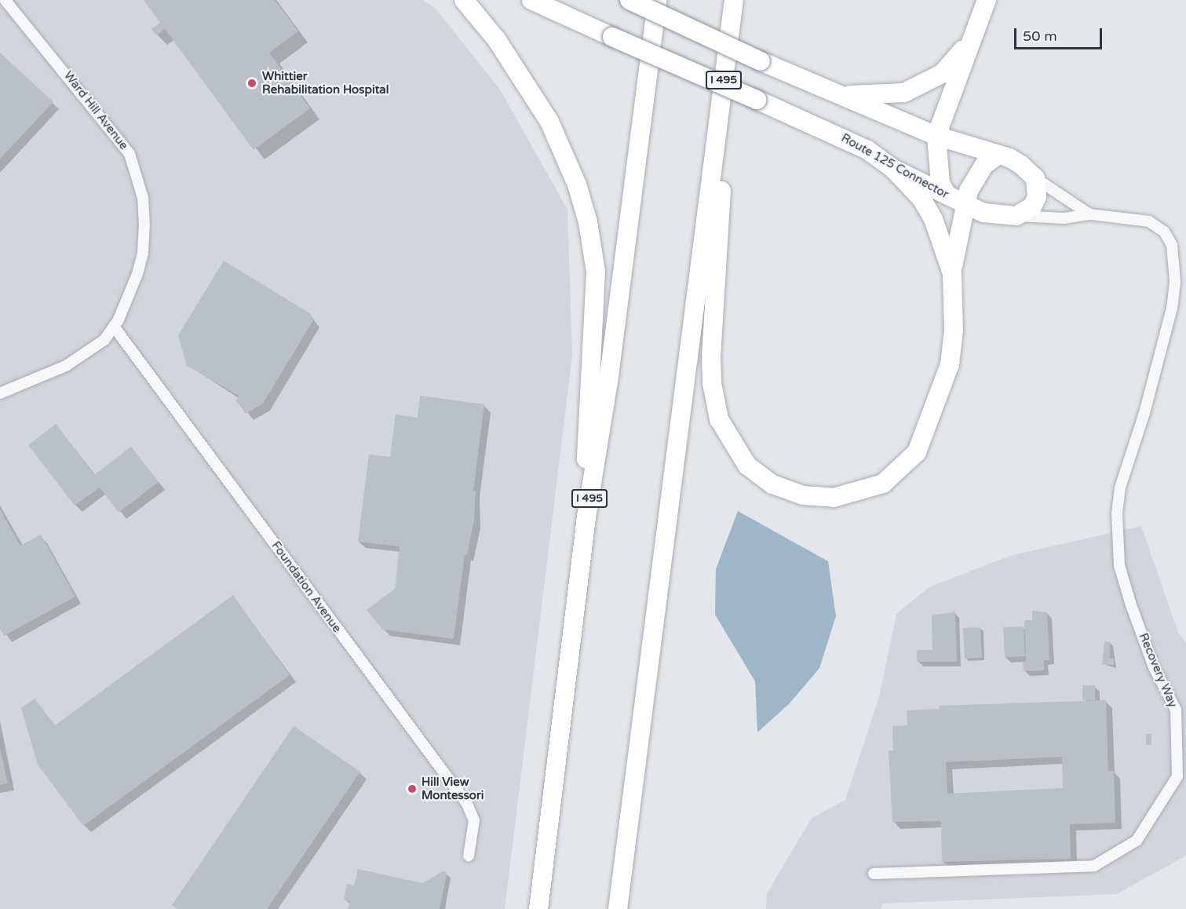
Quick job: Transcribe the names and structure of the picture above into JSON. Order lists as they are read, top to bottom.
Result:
{
  "streets": {
    "highway": ["I 495", "Route 125 Connector"],
    "street": ["Ward Hill Avenue", "Foundation Avenue", "Recovery Way"]
  },
  "crossings": [
    ["Ward Hill Avenue", "Foundation Avenue"]
  ],
  "places": ["Whittier Rehabilitation Hospital", "Hill View Montessori"],
  "scale_bar": "50 m"
}
